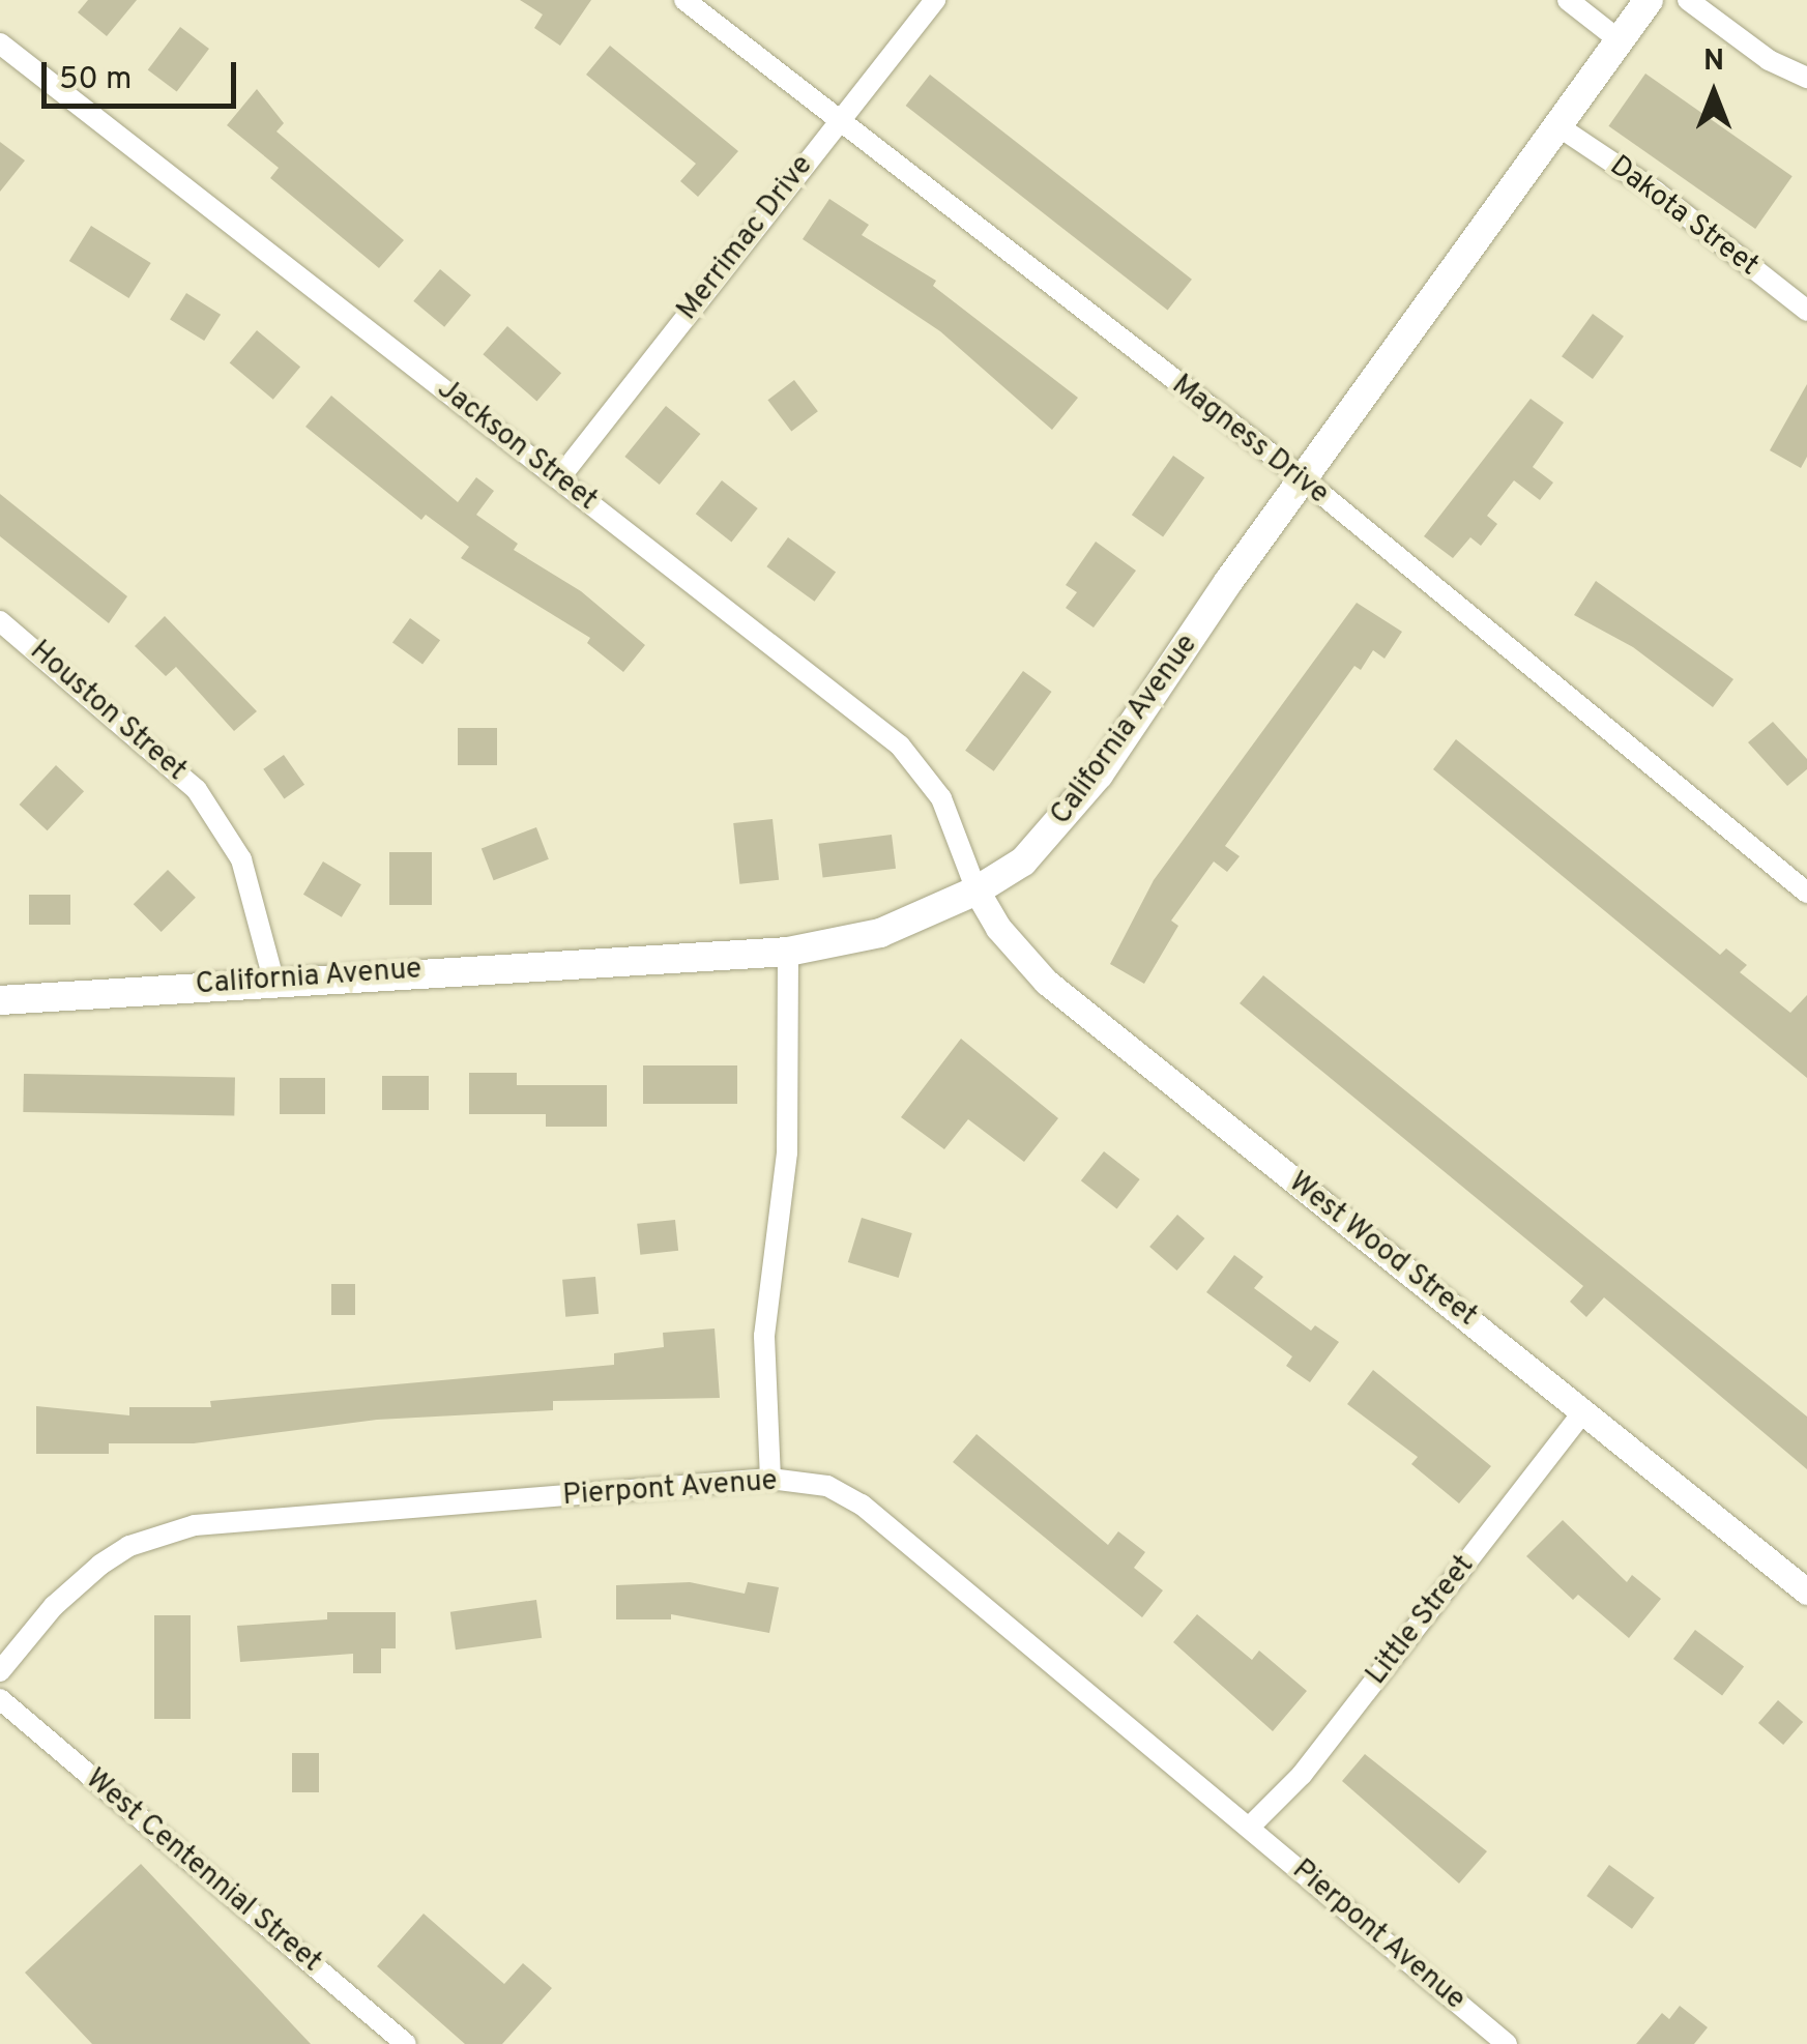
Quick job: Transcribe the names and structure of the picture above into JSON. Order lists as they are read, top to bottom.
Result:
{
  "streets": {
    "main road": ["California Avenue"],
    "street": [
      "Dakota Street",
      "Merrimac Drive",
      "Magness Drive",
      "Jackson Street",
      "Houston Street",
      "West Wood Street",
      "Pierpont Avenue",
      "Little Street",
      "West Centennial Street"
    ]
  },
  "crossings": [
    ["Dakota Street", "California Avenue"],
    ["Merrimac Drive", "Magness Drive"],
    ["Merrimac Drive", "Jackson Street"],
    ["Magness Drive", "California Avenue"],
    ["Jackson Street", "California Avenue"],
    ["Jackson Street", "West Wood Street"],
    ["Houston Street", "California Avenue"],
    ["California Avenue", "West Wood Street"],
    ["West Wood Street", "Little Street"],
    ["Pierpont Avenue", "Little Street"]
  ],
  "scale_bar": "50 m",
  "north": "top"
}
